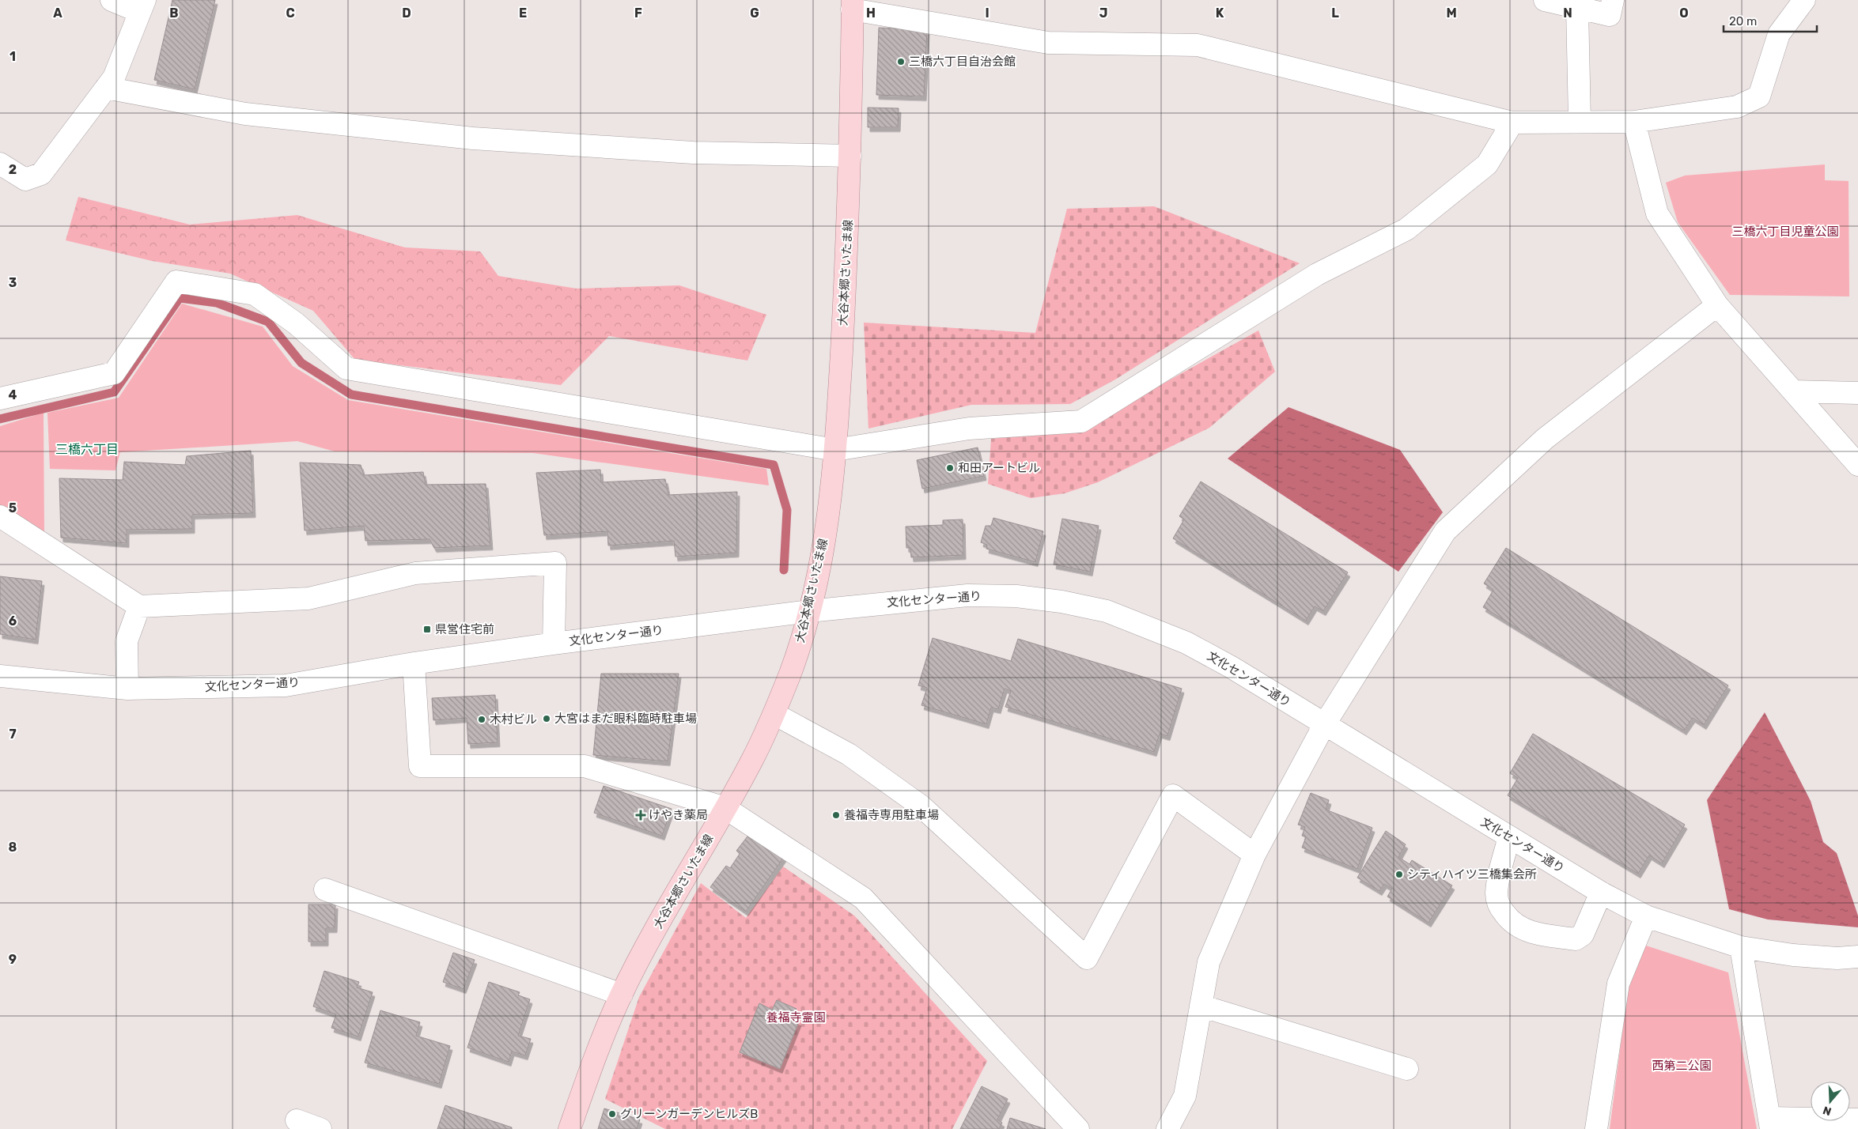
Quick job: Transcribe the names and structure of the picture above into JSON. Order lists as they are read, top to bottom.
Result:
{
  "streets": {
    "main road": ["大谷本郷さいたま線"],
    "street": ["文化センター通り"]
  },
  "crossings": [
    ["大谷本郷さいたま線", "文化センター通り"]
  ],
  "districts": ["三橋六丁目"],
  "parks": ["三橋六丁目児童公園", "養福寺霊園", "西第二公園"],
  "places": {
    "other": [
      "三橋六丁目自治会館",
      "和田アートビル",
      "大宮はまだ眼科臨時駐車場",
      "木村ビル",
      "養福寺専用駐車場",
      "シティハイツ三橋集会所",
      "グリーンガーデンヒルズB"
    ],
    "transit": ["県営住宅前"],
    "health": ["けやき薬局"]
  },
  "scale_bar": "20 m",
  "north": "bottom",
  "grid": {
    "columns": [
      "A",
      "B",
      "C",
      "D",
      "E",
      "F",
      "G",
      "H",
      "I",
      "J",
      "K",
      "L",
      "M",
      "N",
      "O"
    ],
    "rows": [
      "1",
      "2",
      "3",
      "4",
      "5",
      "6",
      "7",
      "8",
      "9"
    ]
  }
}
